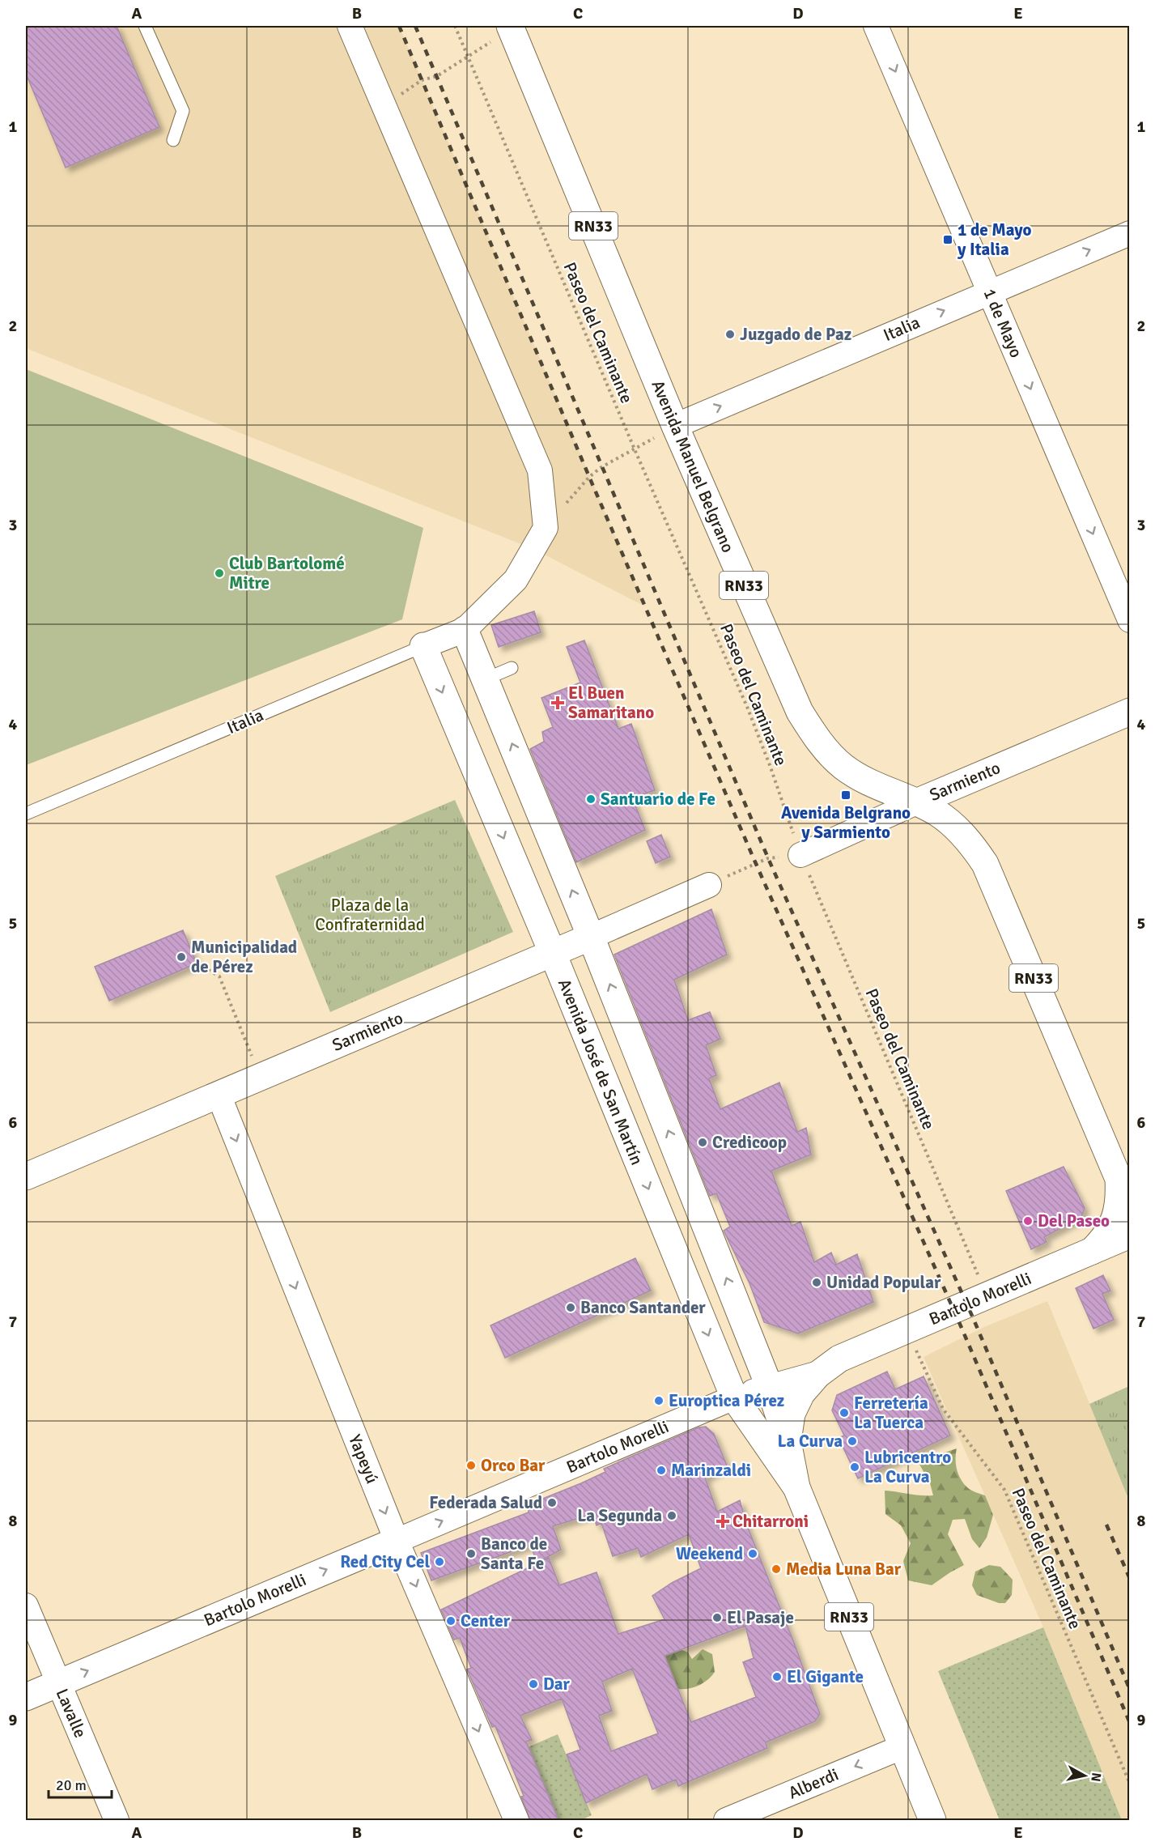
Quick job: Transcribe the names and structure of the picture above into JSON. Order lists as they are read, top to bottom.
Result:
{
  "streets": {
    "main road": [
      "RN33",
      "Avenida Manuel Belgrano",
      "Sarmiento",
      "Avenida José de San Martín",
      "Bartolo Morelli"
    ],
    "street": [
      "1 de Mayo",
      "Italia",
      "Yapeyú",
      "Lavalle",
      "Alberdi"
    ],
    "path": ["Paseo del Caminante"]
  },
  "crossings": [
    ["RN33", "Avenida José de San Martín"],
    ["RN33", "Bartolo Morelli"],
    ["1 de Mayo", "Italia"],
    ["Italia", "Avenida Manuel Belgrano"],
    ["Italia", "Avenida José de San Martín"],
    ["Paseo del Caminante", "Sarmiento"],
    ["Paseo del Caminante", "Bartolo Morelli"],
    ["Avenida Manuel Belgrano", "Sarmiento"],
    ["Avenida Manuel Belgrano", "Bartolo Morelli"],
    ["Sarmiento", "Avenida José de San Martín"],
    ["Sarmiento", "Yapeyú"],
    ["Avenida José de San Martín", "Bartolo Morelli"],
    ["Avenida José de San Martín", "Alberdi"],
    ["Bartolo Morelli", "Yapeyú"],
    ["Bartolo Morelli", "Lavalle"]
  ],
  "one_way": [
    "1 de Mayo",
    "Italia",
    "Bartolo Morelli",
    "Yapeyú",
    "Alberdi"
  ],
  "parks": ["Plaza de la Confraternidad"],
  "places": {
    "transit": ["1 de Mayo y Italia", "Avenida Belgrano y Sarmiento"],
    "other": [
      "Juzgado de Paz",
      "Club Bartolomé Mitre",
      "Santuario de Fe",
      "Municipalidad de Pérez",
      "Credicoop",
      "Del Paseo",
      "Unidad Popular",
      "Banco Santander",
      "Europtica Pérez",
      "Ferretería La Tuerca",
      "La Curva",
      "Orco Bar",
      "Lubricentro La Curva",
      "Marinzaldi",
      "Federada Salud",
      "La Segunda",
      "Banco de Santa Fe",
      "Weekend",
      "Red City Cel",
      "Media Luna Bar",
      "El Pasaje",
      "Center",
      "El Gigante",
      "Dar"
    ],
    "health": ["El Buen Samaritano", "Chitarroni"]
  },
  "scale_bar": "20 m",
  "north": "right",
  "grid": {
    "columns": [
      "A",
      "B",
      "C",
      "D",
      "E"
    ],
    "rows": [
      "1",
      "2",
      "3",
      "4",
      "5",
      "6",
      "7",
      "8",
      "9"
    ]
  }
}
